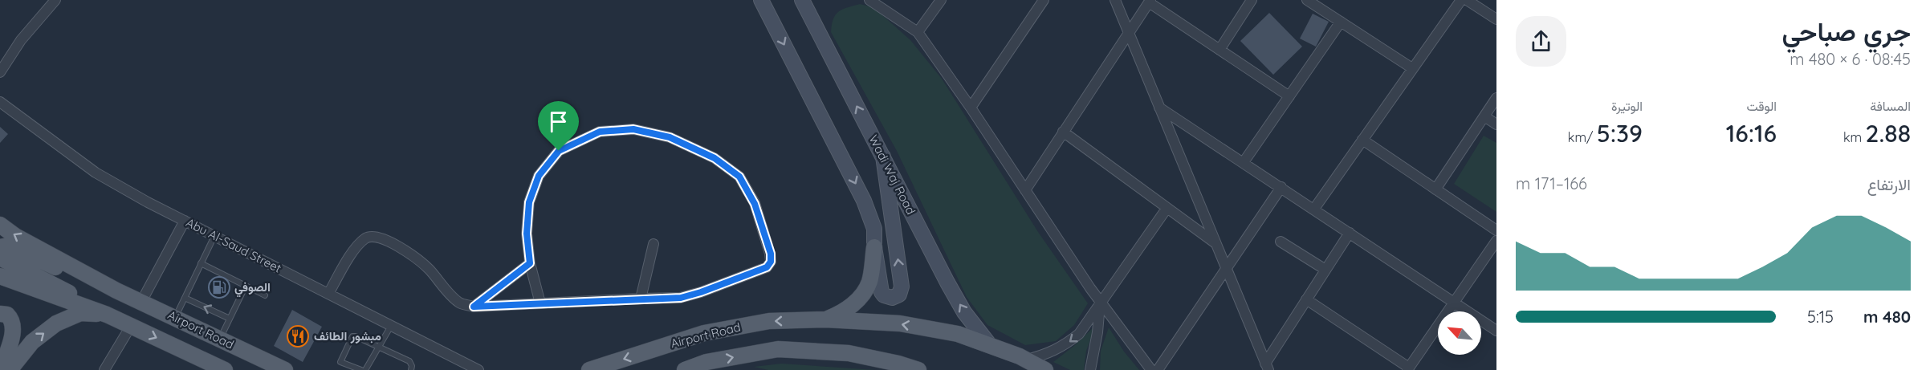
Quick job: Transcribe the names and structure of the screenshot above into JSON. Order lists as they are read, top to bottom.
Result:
{
  "streets": {
    "main road": ["Airport Road"],
    "street": ["Wadi Waj Road", "Abu Al-Saud Street"]
  },
  "places": {
    "fuel station": ["الصوفي"],
    "restaurant": ["مبشور الطائف"]
  },
  "north": "top left",
  "page": {
    "heading": ["جري صباحي", "08:45 · 6 × 480 m"],
    "stats": [
      ["المسافة", "2.88 km"],
      ["الوقت", "16:16"],
      ["الوتيرة", "5:39 /km"]
    ],
    "chart": ["الارتفاع", "166–171 m"],
    "list": [
      {
        "name": "480 m",
        "note": "5:15"
      }
    ]
  }
}
